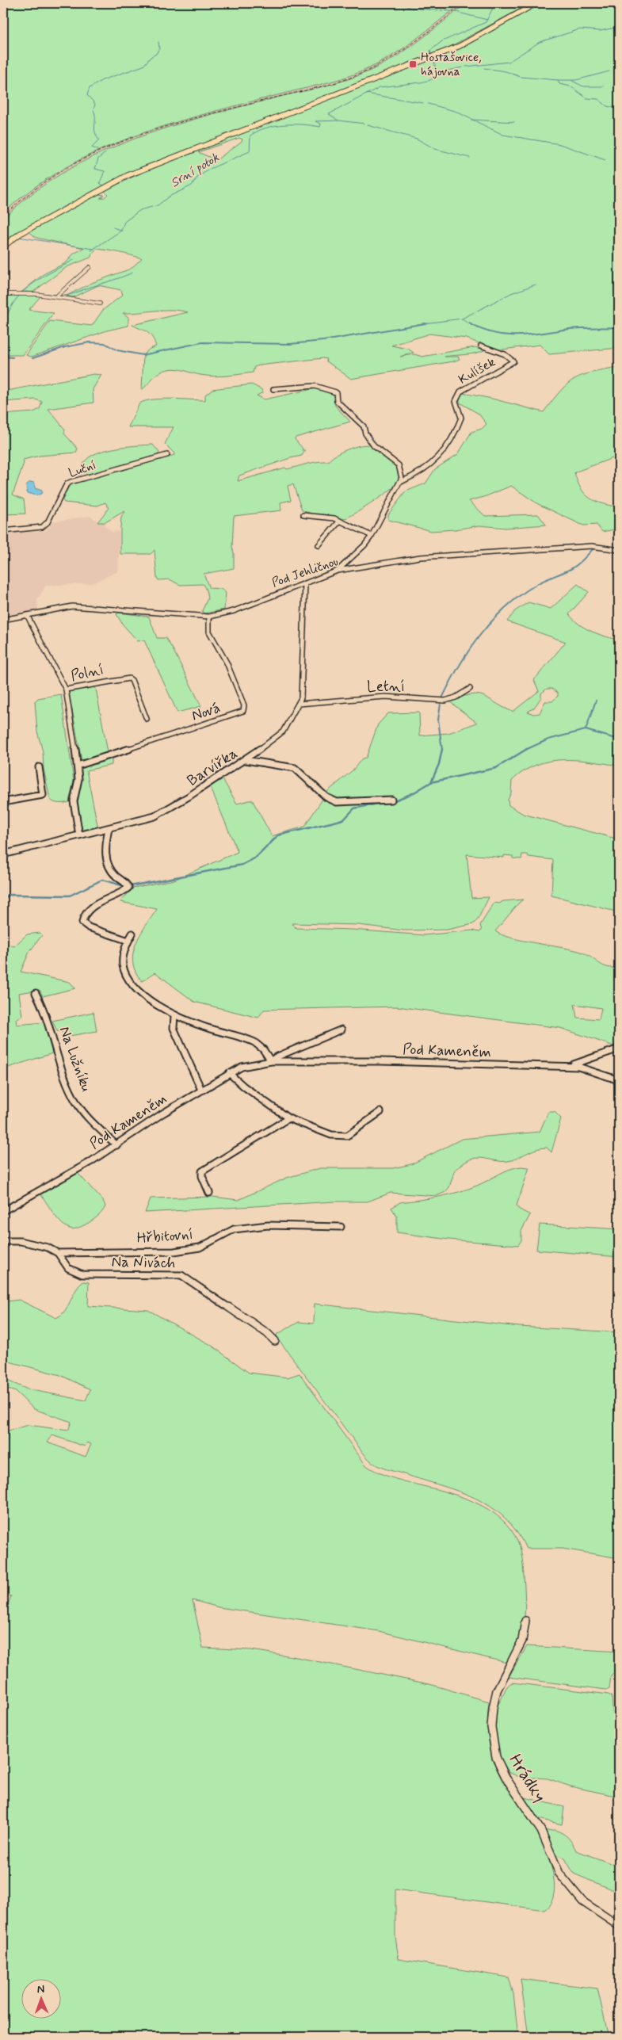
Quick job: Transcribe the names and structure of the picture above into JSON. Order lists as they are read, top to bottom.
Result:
{
  "streets": {
    "street": [
      "Kulíšek",
      "Luční",
      "Pod Jehličnou",
      "Polní",
      "Letní",
      "Nová",
      "Barvířka",
      "Pod Kameněm",
      "Na Lužníku",
      "Hřbitovní",
      "Na Nivách",
      "Hrádky"
    ]
  },
  "crossings": [
    ["Kulíšek", "Pod Jehličnou"],
    ["Pod Jehličnou", "Polní"],
    ["Pod Jehličnou", "Nová"],
    ["Pod Jehličnou", "Barvířka"],
    ["Letní", "Barvířka"],
    ["Pod Kameněm", "Na Lužníku"],
    ["Hřbitovní", "Na Nivách"]
  ],
  "water": ["Srní potok"],
  "places": {
    "transit": ["Hostašovice, hájovna"]
  },
  "north": "top"
}
